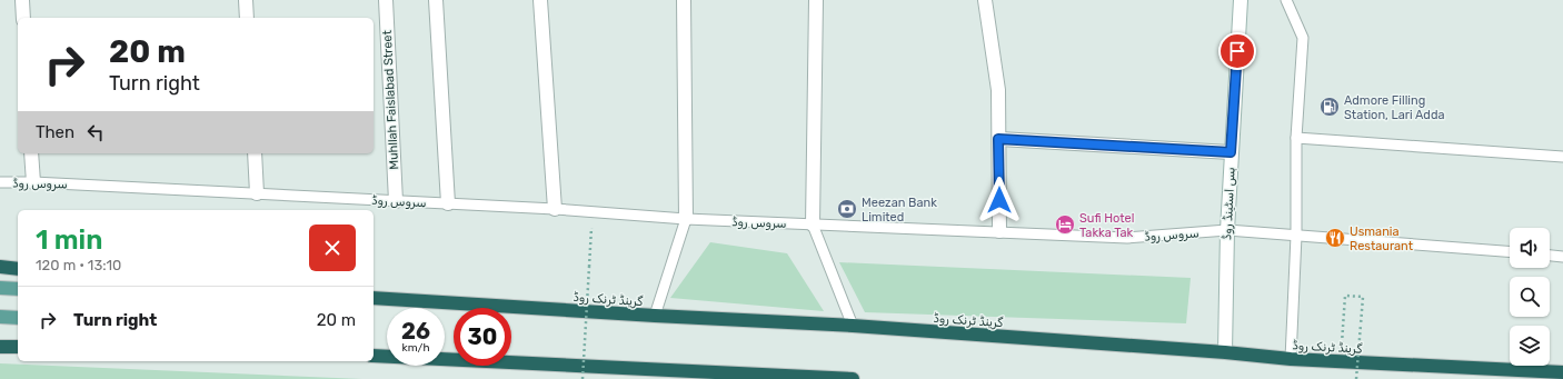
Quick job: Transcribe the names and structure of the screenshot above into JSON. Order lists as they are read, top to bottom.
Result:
{
  "streets": {
    "highway": ["گرینڈ ٹرنک روڈ"],
    "street": ["Muhllah Faislabad Street", "بس اسٹینڈ روڈ"],
    "lane": ["سروس روڈ"]
  },
  "crossings": [
    ["Muhllah Faislabad Street", "سروس روڈ"],
    ["سروس روڈ", "بس اسٹینڈ روڈ"],
    ["بس اسٹینڈ روڈ", "گرینڈ ٹرنک روڈ"]
  ],
  "places": {
    "fuel station": ["Admore Filling Station, Lari Adda"],
    "bank": ["Meezan Bank Limited"],
    "hotel": ["Sufi Hotel Takka Tak"],
    "restaurant": ["Usmania Restaurant"]
  },
  "page": {
    "turn": ["20 m", "Turn right"],
    "then": "Then",
    "heading": ["1 min", "120 m · 13:10"],
    "list": [
      {
        "name": "Turn right",
        "value": "20 m"
      }
    ],
    "speed": "26 km/h",
    "limit": "30"
  }
}
